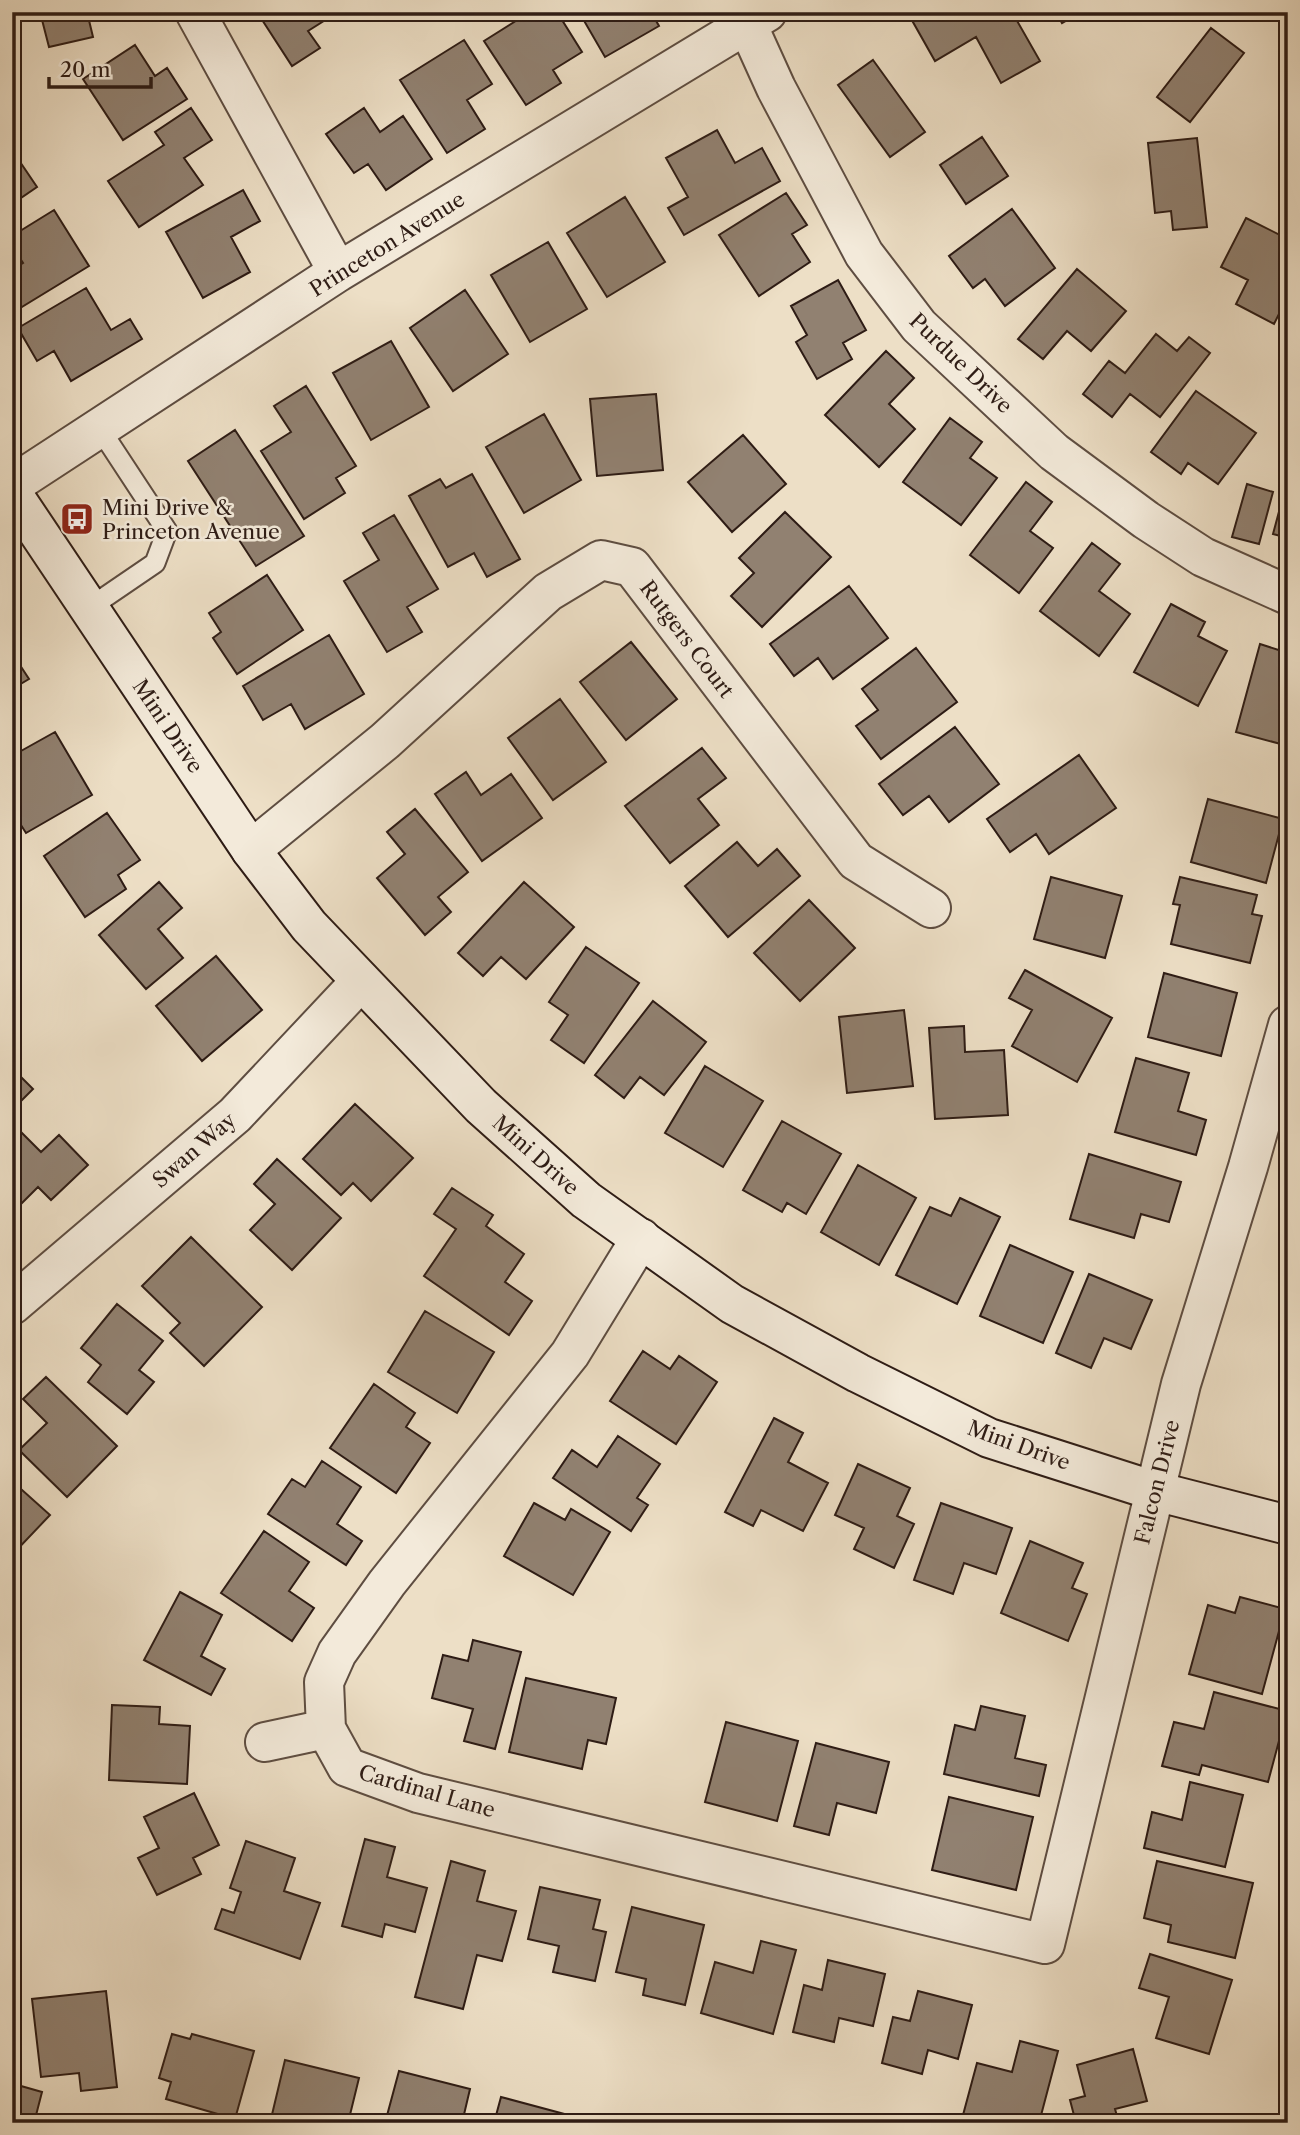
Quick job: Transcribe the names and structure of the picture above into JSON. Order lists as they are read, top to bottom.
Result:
{
  "streets": {
    "street": [
      "Princeton Avenue",
      "Purdue Drive",
      "Rutgers Court",
      "Mini Drive",
      "Swan Way",
      "Falcon Drive",
      "Cardinal Lane"
    ]
  },
  "crossings": [
    ["Princeton Avenue", "Purdue Drive"],
    ["Rutgers Court", "Mini Drive"],
    ["Mini Drive", "Swan Way"],
    ["Mini Drive", "Falcon Drive"],
    ["Mini Drive", "Cardinal Lane"],
    ["Falcon Drive", "Cardinal Lane"]
  ],
  "places": {
    "bus stop": ["Mini Drive & Princeton Avenue"]
  },
  "scale_bar": "20 m"
}
